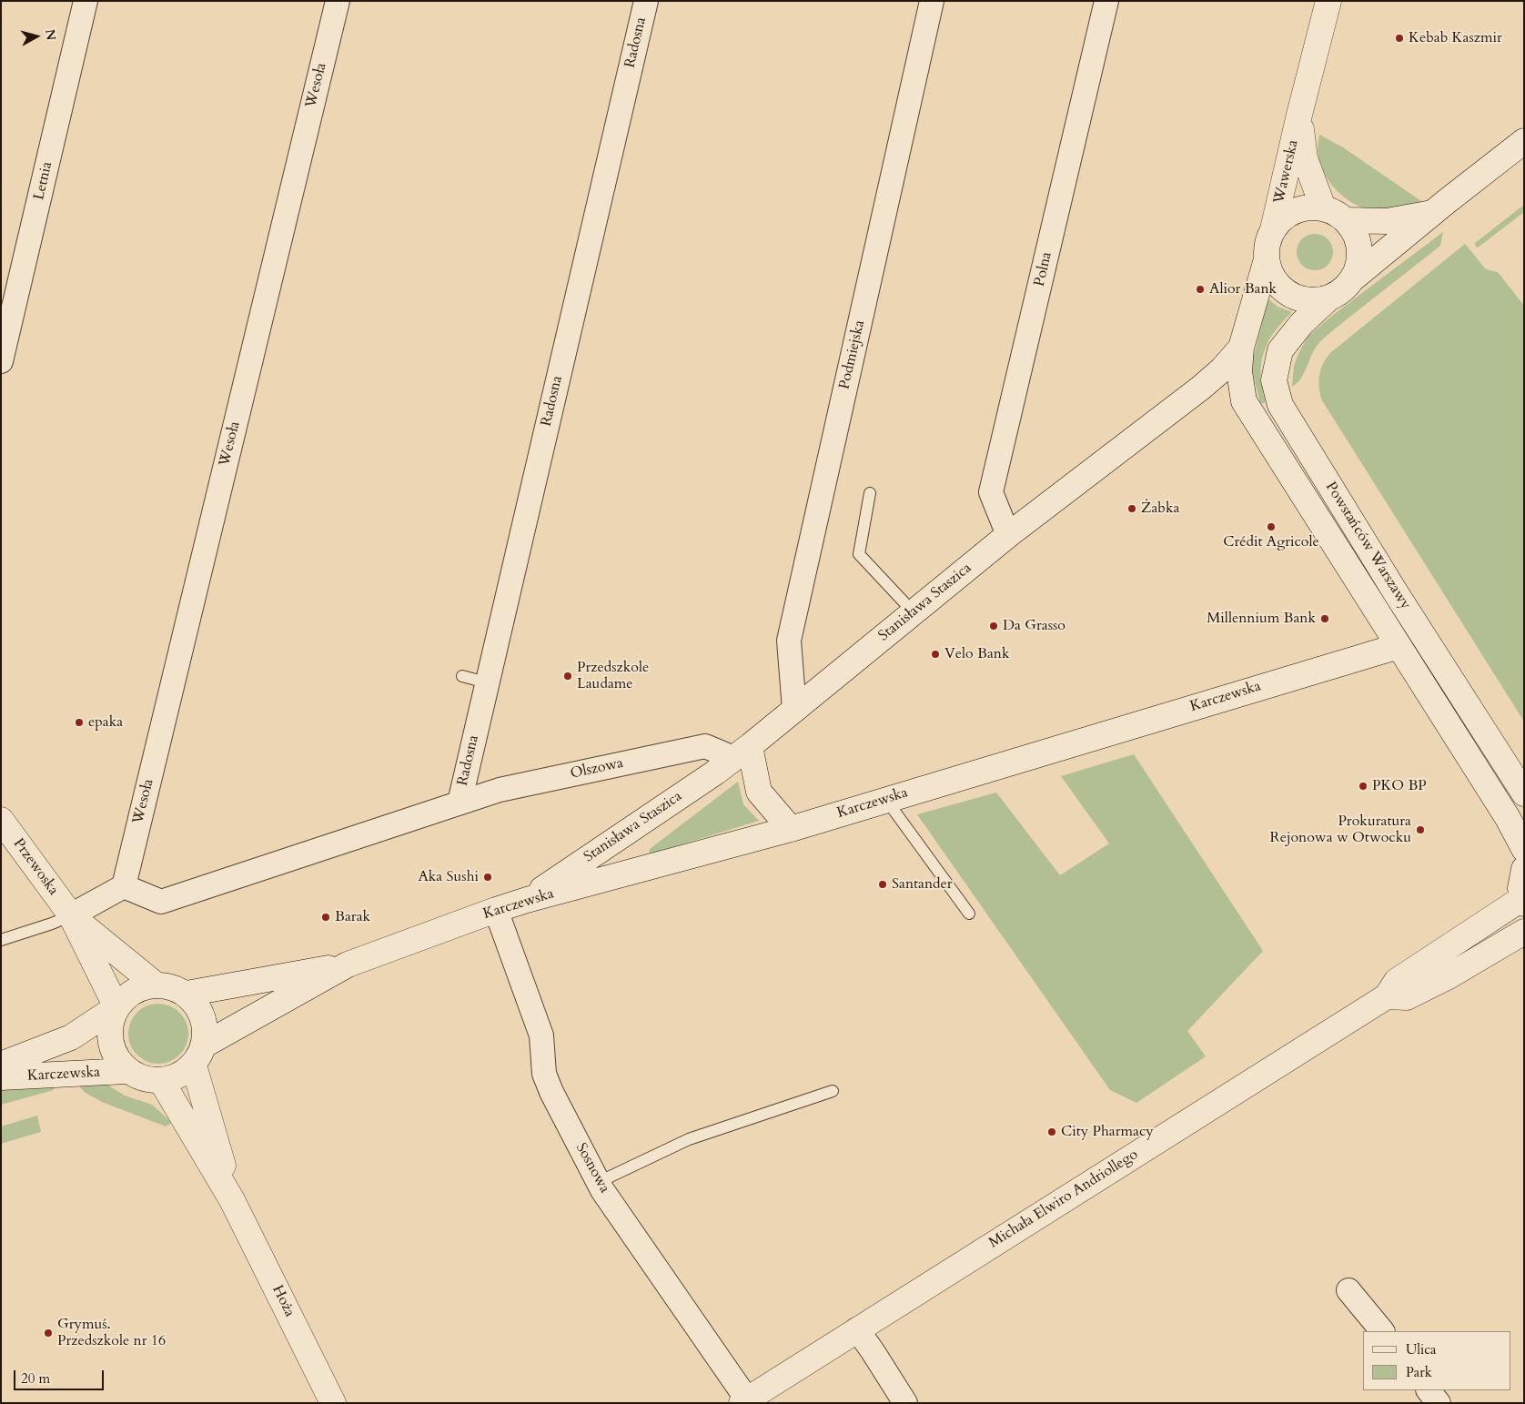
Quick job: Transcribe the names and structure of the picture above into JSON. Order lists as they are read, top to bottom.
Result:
{
  "streets": {
    "main road": [
      "Wawerska",
      "Powstańców Warszawy",
      "Stanisława Staszica",
      "Karczewska",
      "Przewoska",
      "Michała Elwiro Andriollego",
      "Hoża"
    ],
    "street": [
      "Radosna",
      "Wesoła",
      "Letnia",
      "Polna",
      "Podmiejska",
      "Olszowa",
      "Sosnowa"
    ]
  },
  "crossings": [
    ["Radosna", "Olszowa"],
    ["Wawerska", "Powstańców Warszawy"],
    ["Wawerska", "Stanisława Staszica"],
    ["Polna", "Stanisława Staszica"],
    ["Podmiejska", "Stanisława Staszica"],
    ["Powstańców Warszawy", "Stanisława Staszica"],
    ["Powstańców Warszawy", "Karczewska"],
    ["Stanisława Staszica", "Karczewska"],
    ["Stanisława Staszica", "Olszowa"],
    ["Karczewska", "Przewoska"],
    ["Karczewska", "Sosnowa"],
    ["Karczewska", "Hoża"],
    ["Przewoska", "Hoża"],
    ["Sosnowa", "Michała Elwiro Andriollego"]
  ],
  "places": [
    "Kebab Kaszmir",
    "Alior Bank",
    "Żabka",
    "Crédit Agricole",
    "Millennium Bank",
    "Da Grasso",
    "Velo Bank",
    "Przedszkole Laudame",
    "epaka",
    "PKO BP",
    "Prokuratura Rejonowa w Otwocku",
    "Aka Sushi",
    "Santander",
    "Barak",
    "City Pharmacy",
    "Grymuś. Przedszkole nr 16"
  ],
  "legend": ["Ulica", "Park"],
  "scale_bar": "20 m",
  "north": "right"
}
